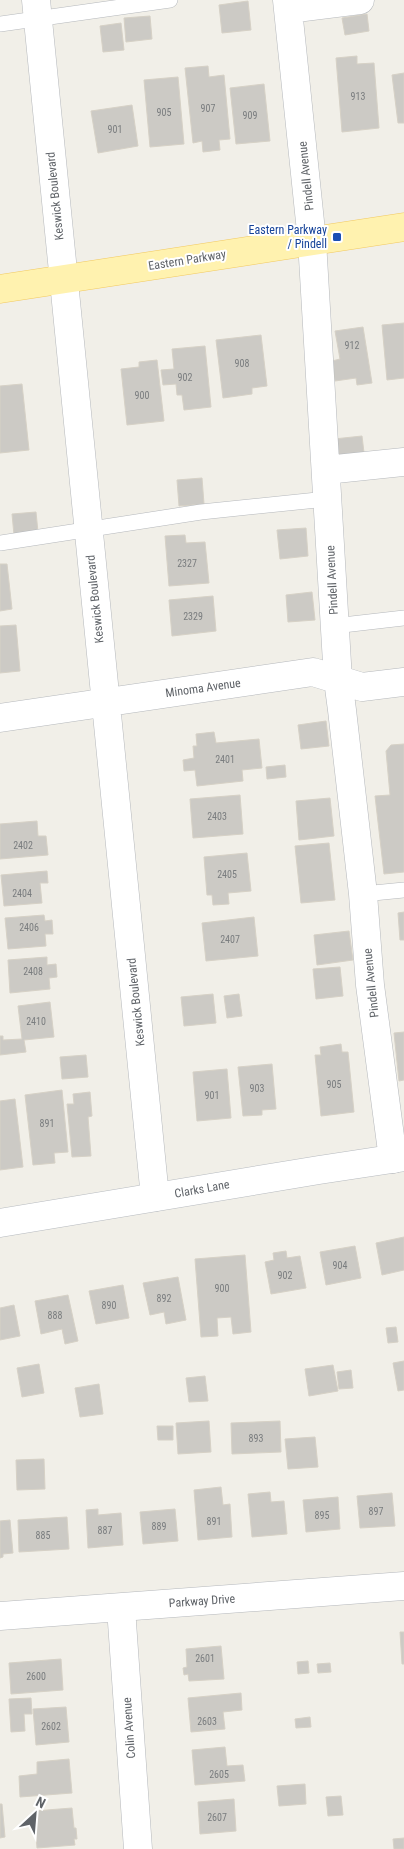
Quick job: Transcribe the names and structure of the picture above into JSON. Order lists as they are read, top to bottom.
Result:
{
  "streets": {
    "main road": ["Eastern Parkway"],
    "street": [
      "Pindell Avenue",
      "Keswick Boulevard",
      "Minoma Avenue",
      "Clarks Lane",
      "Parkway Drive",
      "Colin Avenue"
    ]
  },
  "crossings": [
    ["Pindell Avenue", "Eastern Parkway"],
    ["Pindell Avenue", "Minoma Avenue"],
    ["Pindell Avenue", "Clarks Lane"],
    ["Keswick Boulevard", "Eastern Parkway"],
    ["Keswick Boulevard", "Minoma Avenue"],
    ["Keswick Boulevard", "Clarks Lane"],
    ["Parkway Drive", "Colin Avenue"]
  ],
  "places": {
    "transit": ["Eastern Parkway / Pindell"]
  },
  "house_numbers": [
    "913",
    "907",
    "905",
    "909",
    "901",
    "912",
    "908",
    "902",
    "900",
    "2327",
    "2329",
    "2401",
    "2403",
    "2402",
    "2405",
    "2404",
    "2406",
    "2407",
    "2408",
    "2410",
    "905",
    "903",
    "901",
    "891",
    "904",
    "902",
    "900",
    "892",
    "890",
    "888",
    "893",
    "897",
    "895",
    "891",
    "889",
    "887",
    "885",
    "2601",
    "2600",
    "2603",
    "2602",
    "2605",
    "2607"
  ],
  "north": "top right"
}
